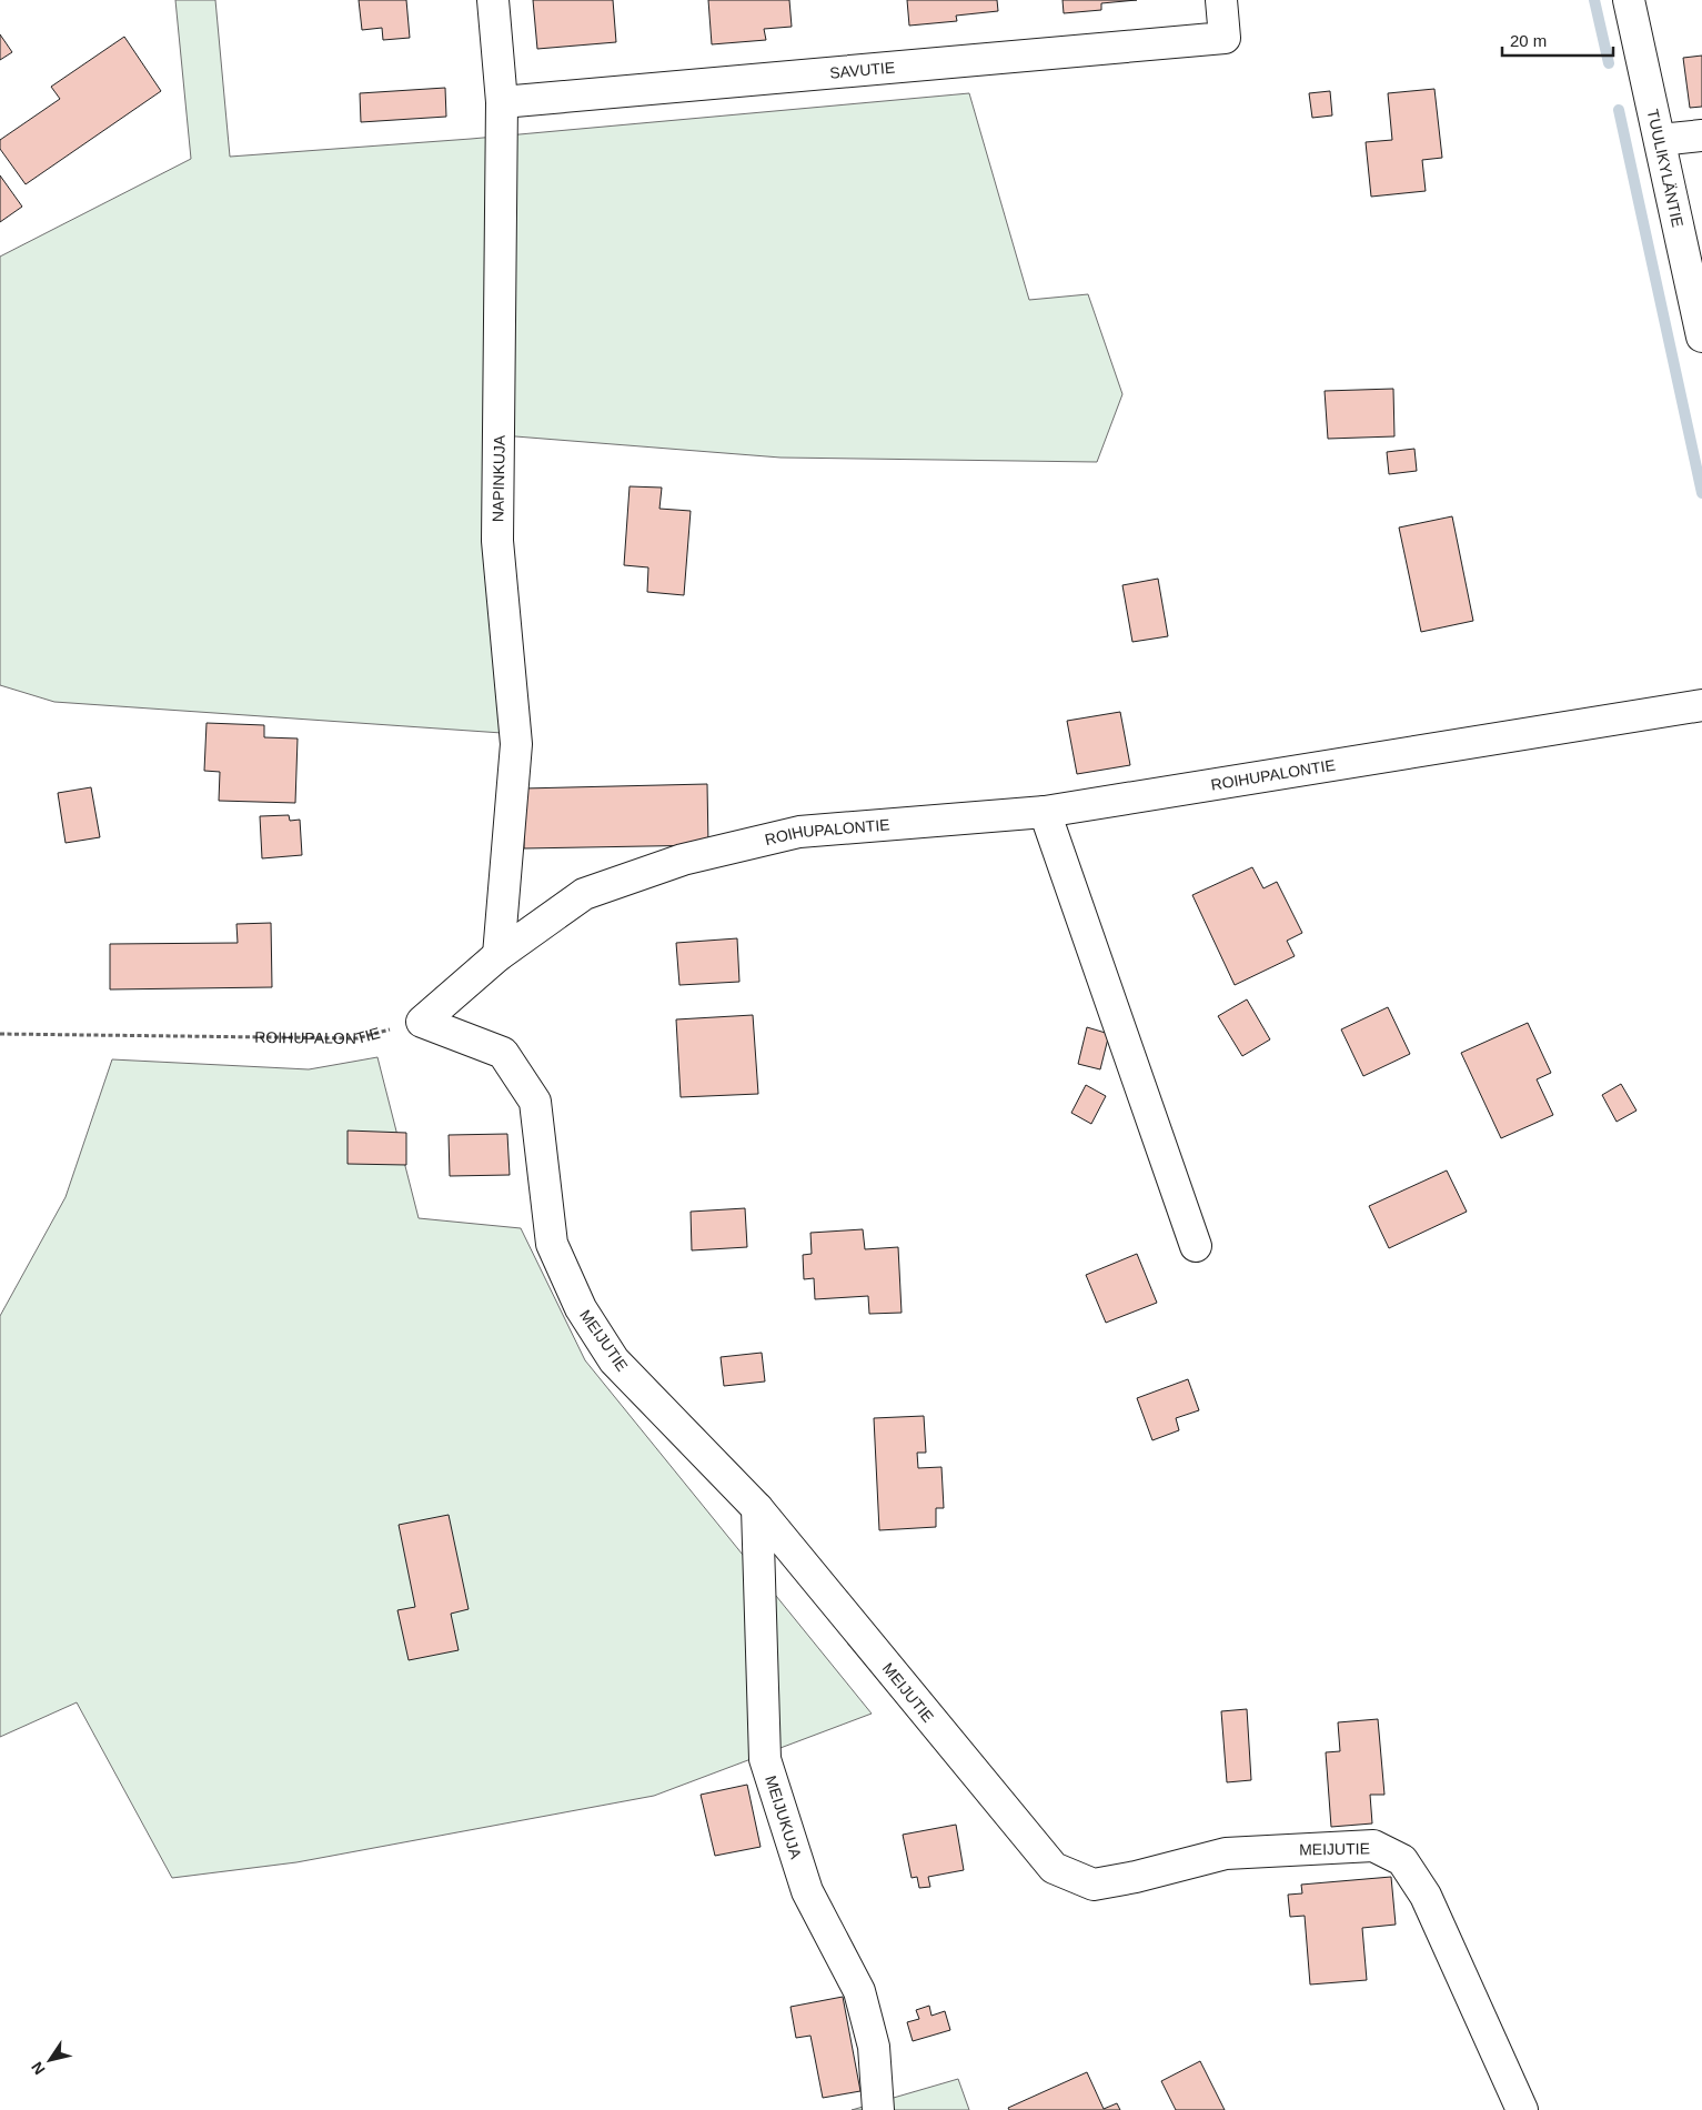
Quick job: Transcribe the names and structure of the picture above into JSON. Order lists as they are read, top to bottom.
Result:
{
  "streets": {
    "street": [
      "SAVUTIE",
      "TUULIKYLÄNTIE",
      "NAPINKUJA",
      "ROIHUPALONTIE",
      "MEIJUTIE",
      "MEIJUKUJA"
    ]
  },
  "crossings": [
    ["SAVUTIE", "NAPINKUJA"],
    ["NAPINKUJA", "ROIHUPALONTIE"],
    ["ROIHUPALONTIE", "MEIJUTIE"],
    ["MEIJUTIE", "MEIJUKUJA"]
  ],
  "scale_bar": "20 m",
  "north": "bottom left"
}
